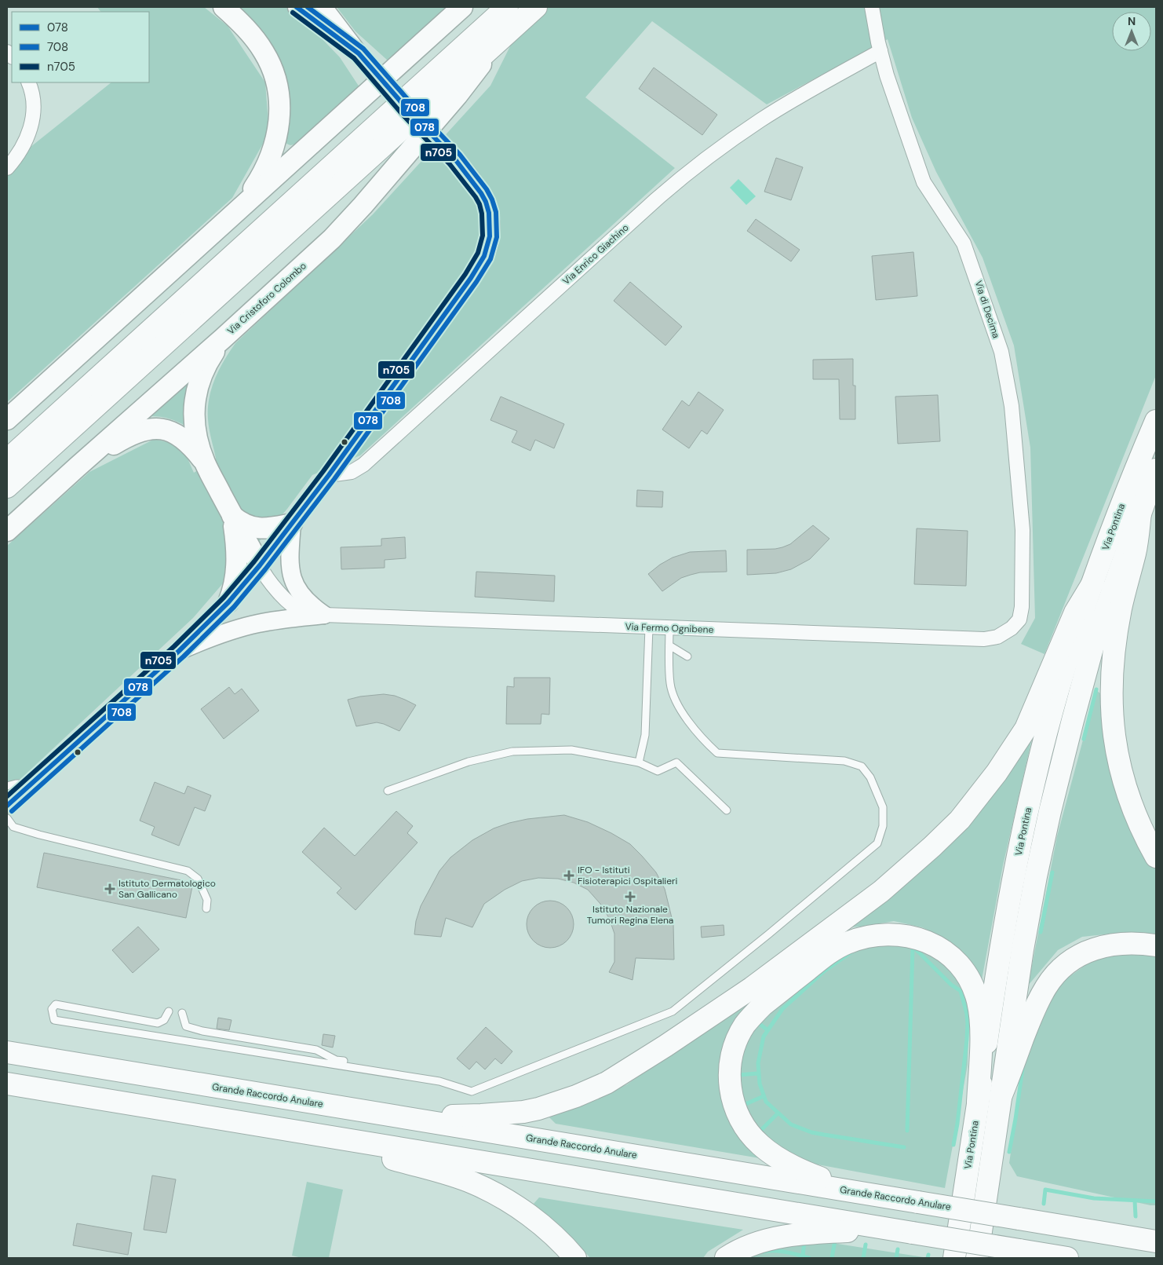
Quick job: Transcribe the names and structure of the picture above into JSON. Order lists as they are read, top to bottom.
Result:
{
  "streets": {
    "highway": ["Via Cristoforo Colombo", "Via Pontina", "Grande Raccordo Anulare"],
    "street": ["Via Enrico Giachino", "Via di Decima", "Via Fermo Ognibene"]
  },
  "crossings": [
    ["Via Enrico Giachino", "Via di Decima"],
    ["Via di Decima", "Via Fermo Ognibene"]
  ],
  "places": {
    "health": ["IFO - Istituti Fisioterapici Ospitalieri", "Istituto Dermatologico San Gallicano", "Istituto Nazionale Tumori Regina Elena"]
  },
  "lines": ["transit line 078", "transit line 708", "transit line n705"],
  "legend": ["078", "708", "n705"],
  "north": "top"
}
